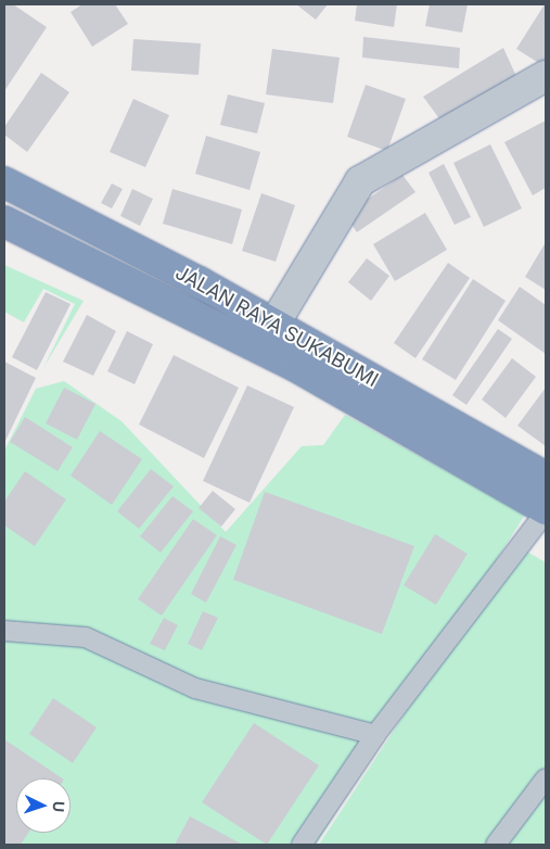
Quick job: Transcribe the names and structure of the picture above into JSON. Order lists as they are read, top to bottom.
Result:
{
  "streets": {
    "highway": ["JALAN RAYA SUKABUMI"]
  },
  "north": "right"
}
